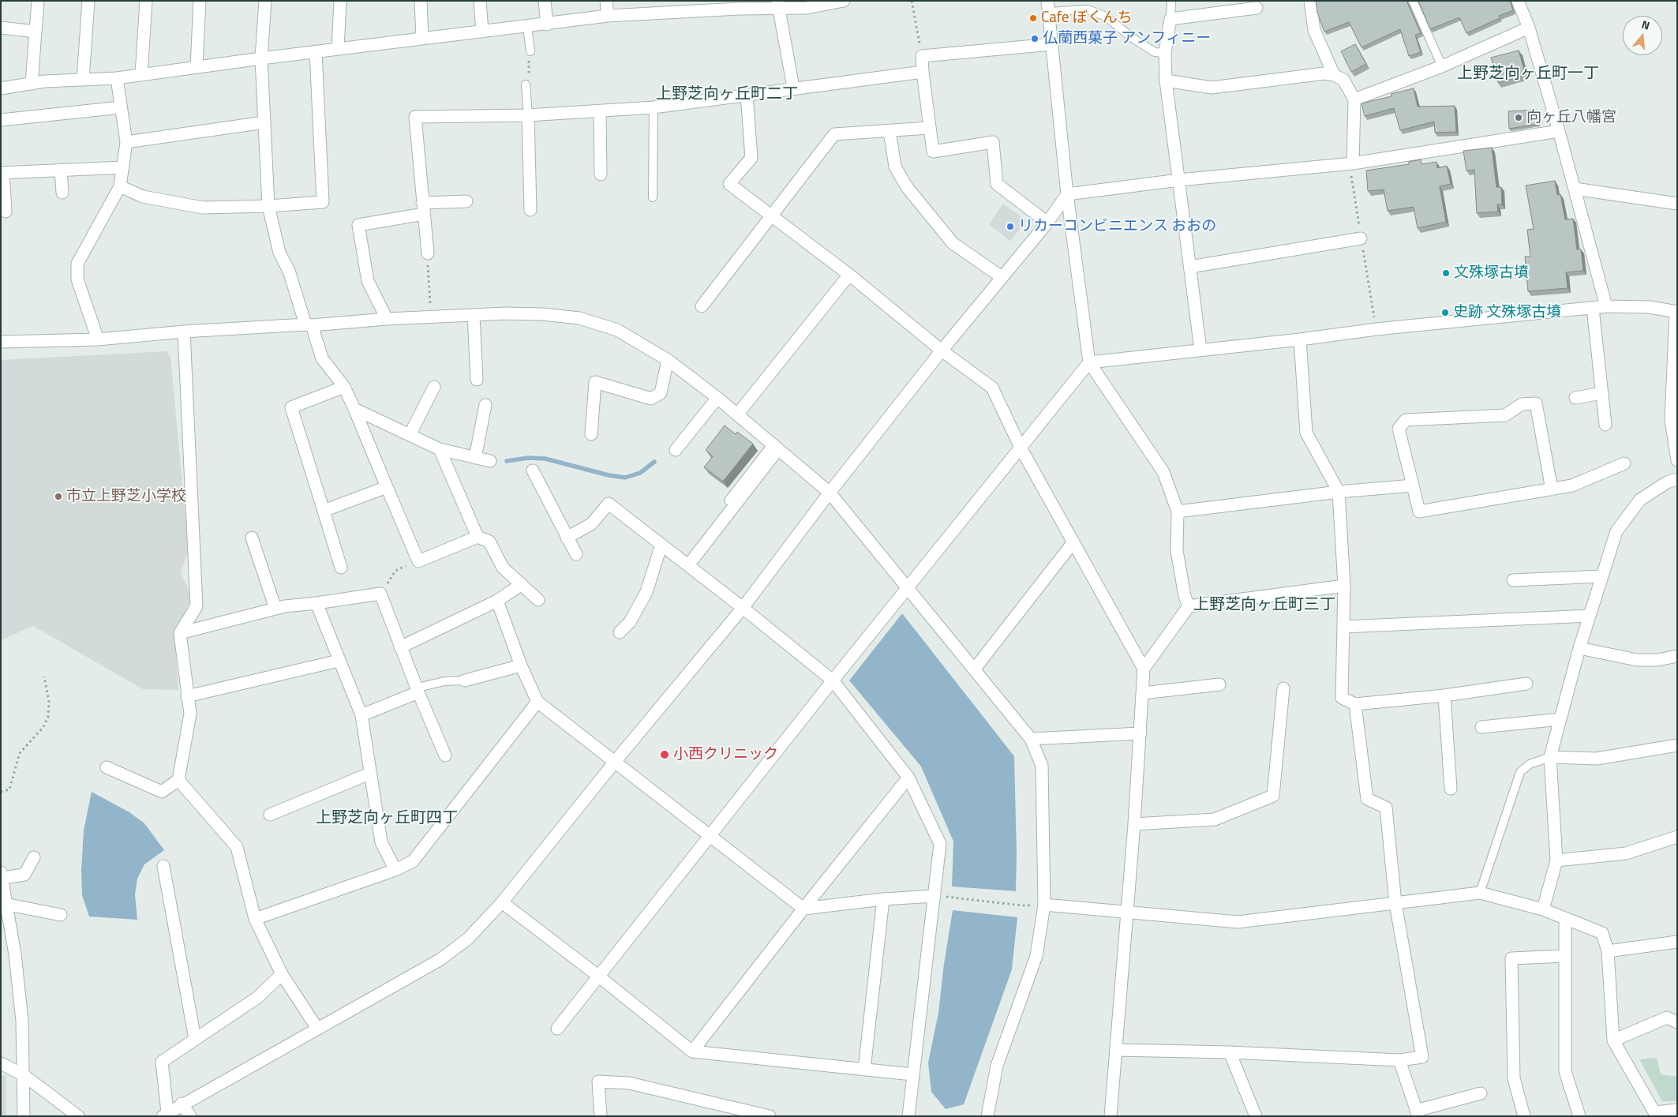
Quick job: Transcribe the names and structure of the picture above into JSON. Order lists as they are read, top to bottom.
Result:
{
  "districts": [
    "上野芝向ヶ丘町一丁",
    "上野芝向ヶ丘町二丁",
    "上野芝向ヶ丘町三丁",
    "上野芝向ヶ丘町四丁"
  ],
  "places": [
    "Cafe ぼくんち",
    "仏蘭西菓子 アンフィニー",
    "向ヶ丘八幡宮",
    "リカーコンビニエンス おおの",
    "文殊塚古墳",
    "史跡 文殊塚古墳",
    "市立上野芝小学校",
    "小西クリニック"
  ],
  "north": "top"
}
